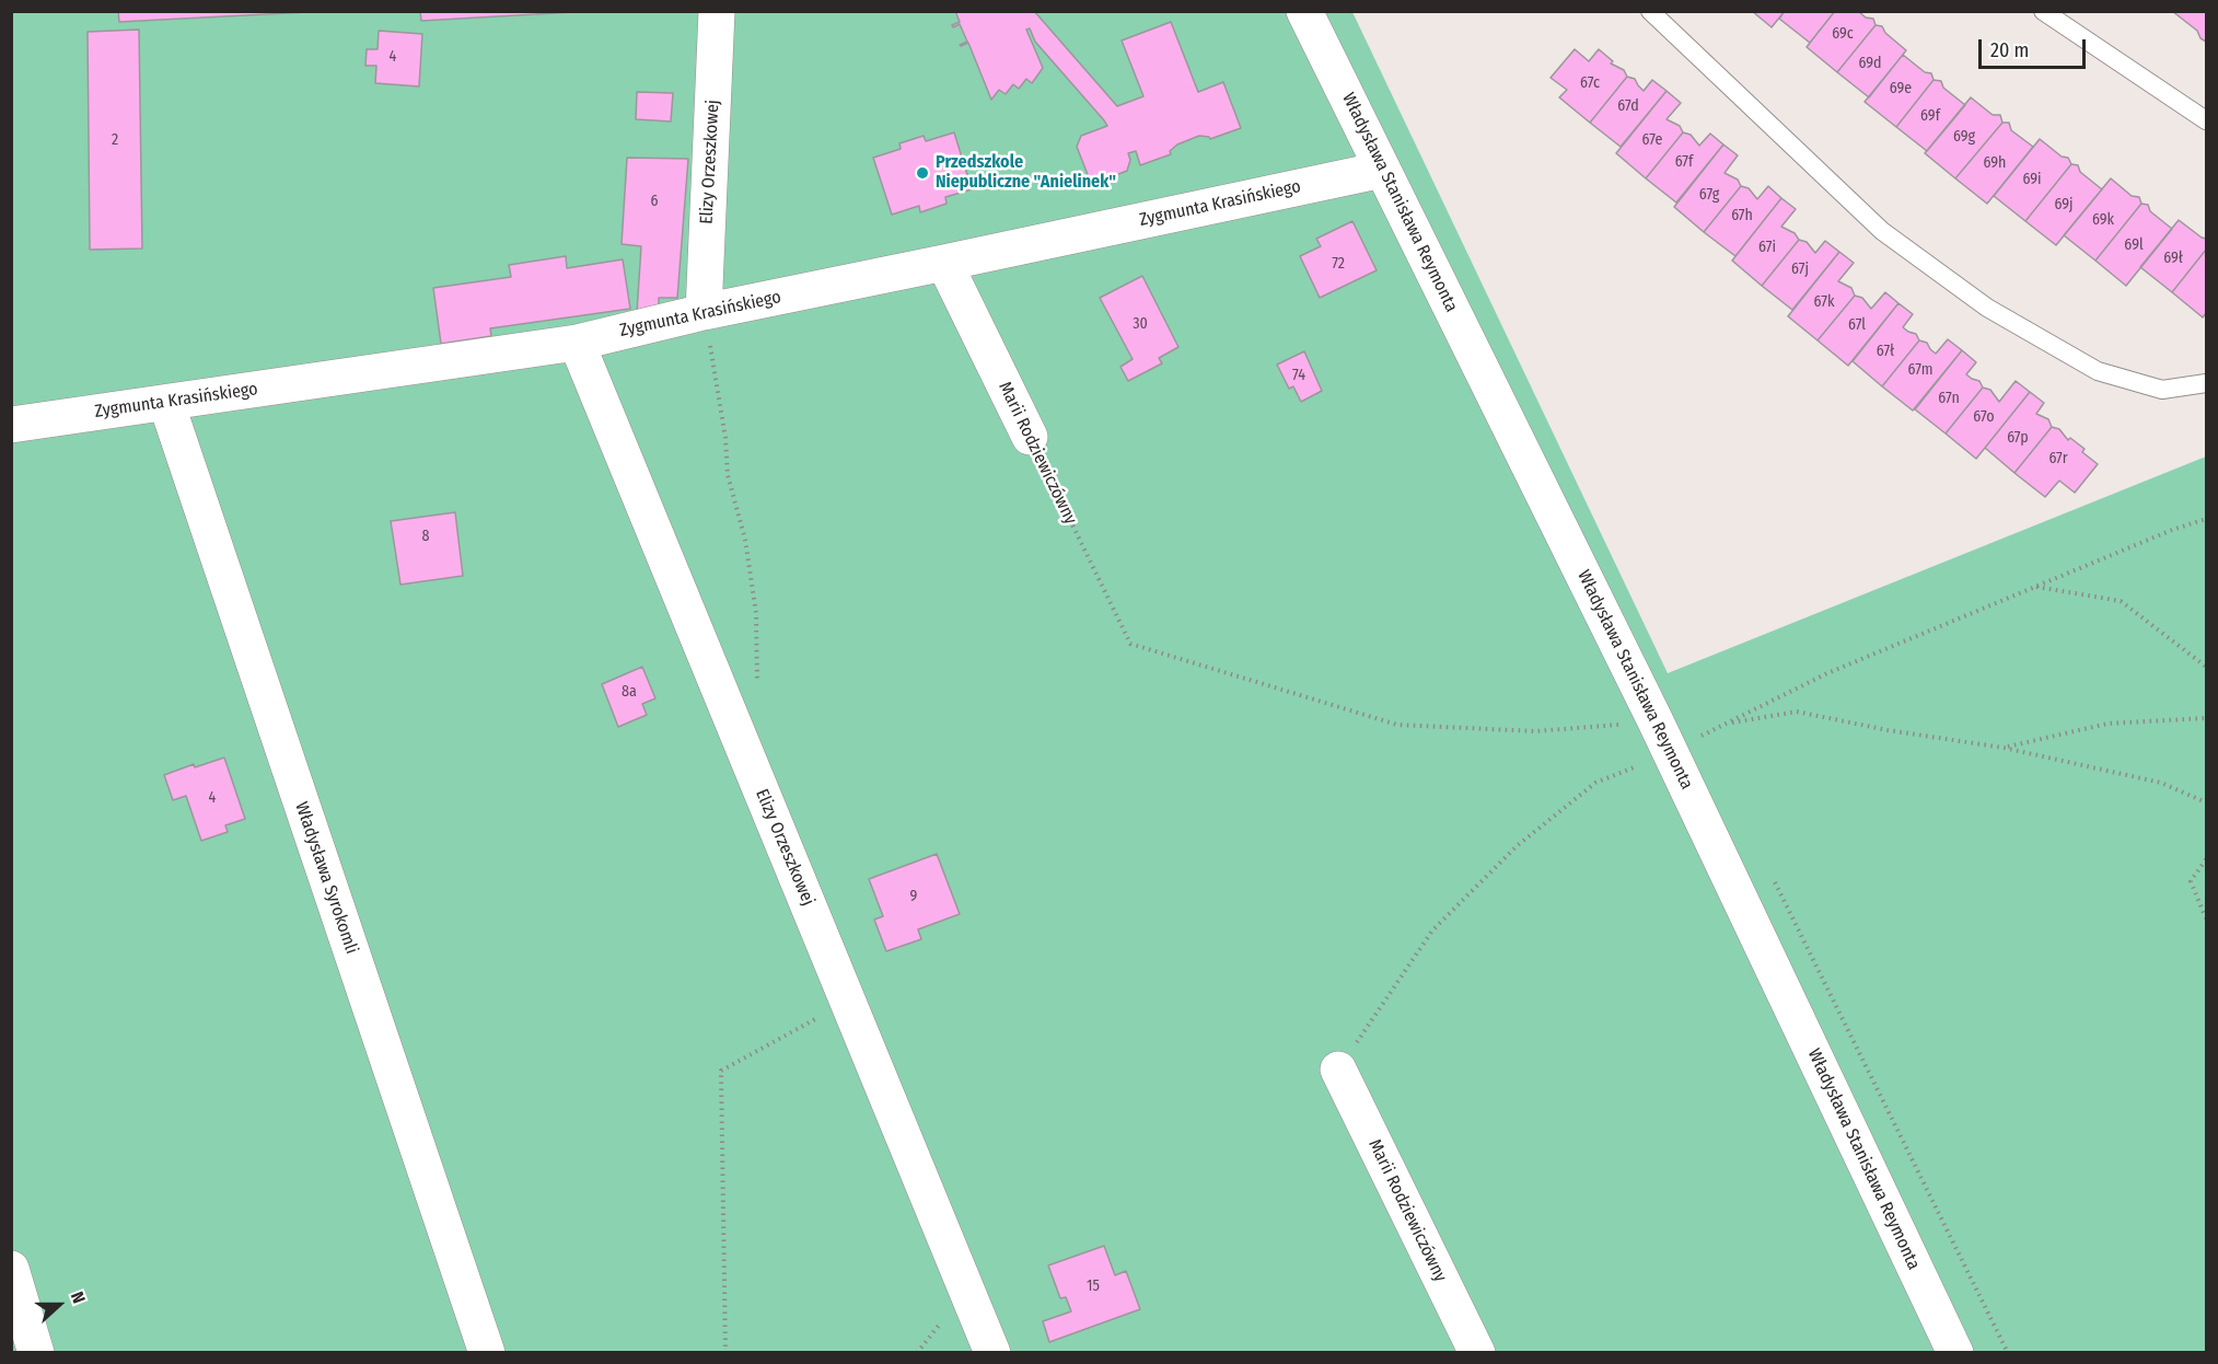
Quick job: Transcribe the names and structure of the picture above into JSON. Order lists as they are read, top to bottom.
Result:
{
  "streets": {
    "street": [
      "Elizy Orzeszkowej",
      "Władysława Stanisława Reymonta",
      "Zygmunta Krasińskiego",
      "Marii Rodziewiczówny",
      "Władysława Syrokomli"
    ]
  },
  "crossings": [
    ["Elizy Orzeszkowej", "Zygmunta Krasińskiego"],
    ["Władysława Stanisława Reymonta", "Zygmunta Krasińskiego"],
    ["Władysława Stanisława Reymonta", "Marii Rodziewiczówny"],
    ["Zygmunta Krasińskiego", "Marii Rodziewiczówny"],
    ["Zygmunta Krasińskiego", "Władysława Syrokomli"]
  ],
  "places": ["Przedszkole Niepubliczne \"Anielinek\""],
  "house_numbers": [
    "69c",
    "4",
    "69d",
    "67c",
    "69e",
    "67d",
    "69f",
    "69g",
    "2",
    "67e",
    "67f",
    "69h",
    "69i",
    "67g",
    "6",
    "69j",
    "67h",
    "69k",
    "69l",
    "67i",
    "69ł",
    "72",
    "67j",
    "67k",
    "30",
    "67l",
    "67ł",
    "67m",
    "74",
    "67n",
    "67o",
    "67p",
    "67r",
    "8",
    "8a",
    "4",
    "9",
    "15"
  ],
  "scale_bar": "20 m",
  "north": "right"
}
